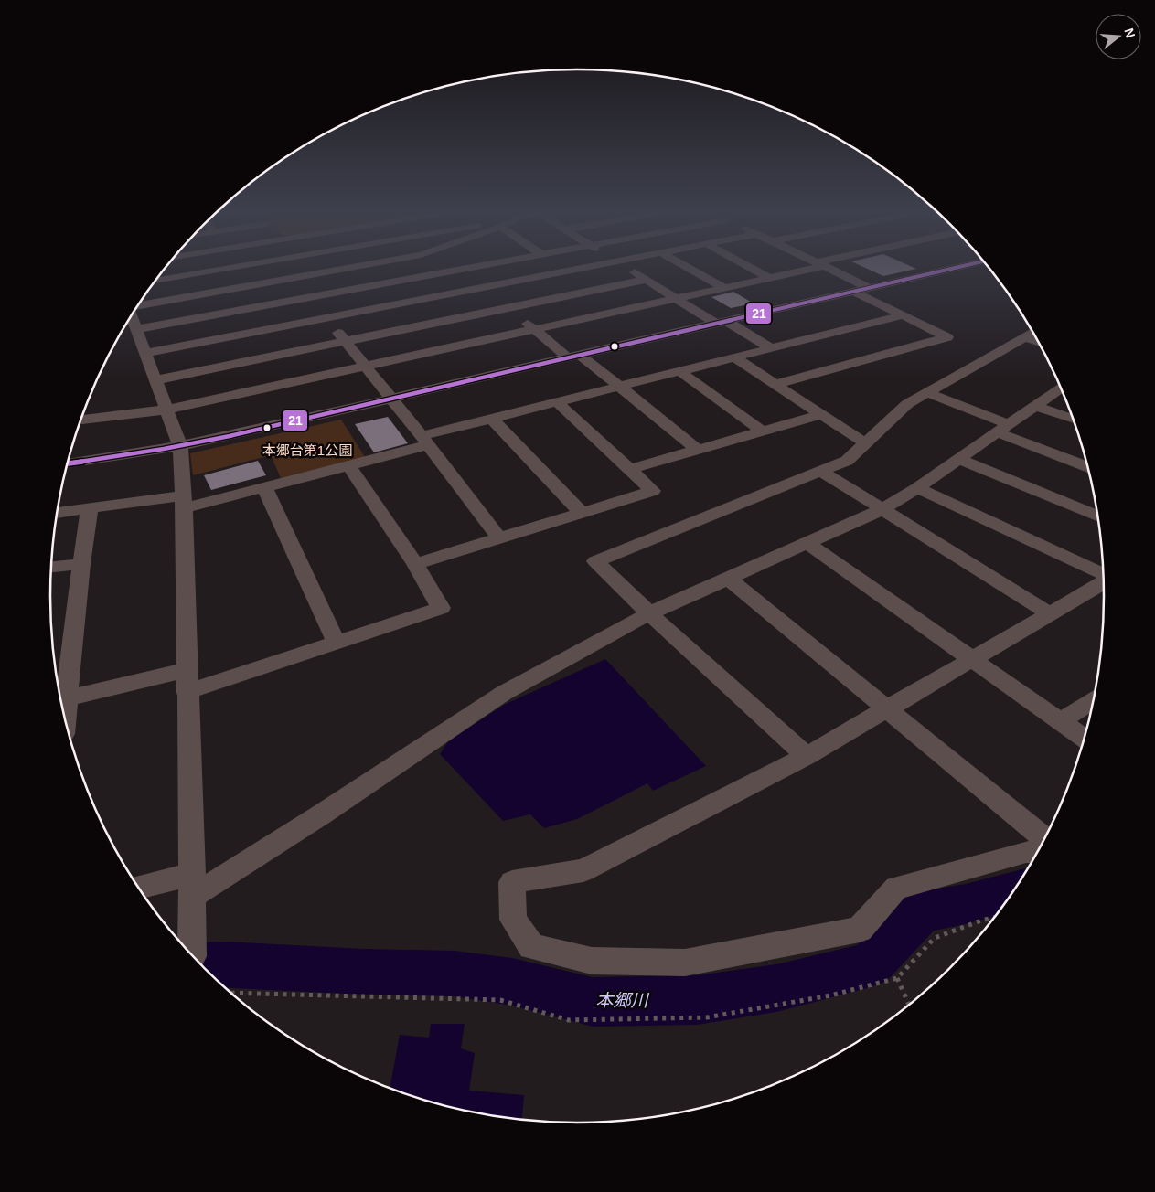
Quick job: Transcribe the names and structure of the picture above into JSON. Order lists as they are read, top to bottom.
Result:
{
  "water": ["本郷川"],
  "parks": ["本郷台第1公園"],
  "lines": ["transit line 21"],
  "north": "right"
}
